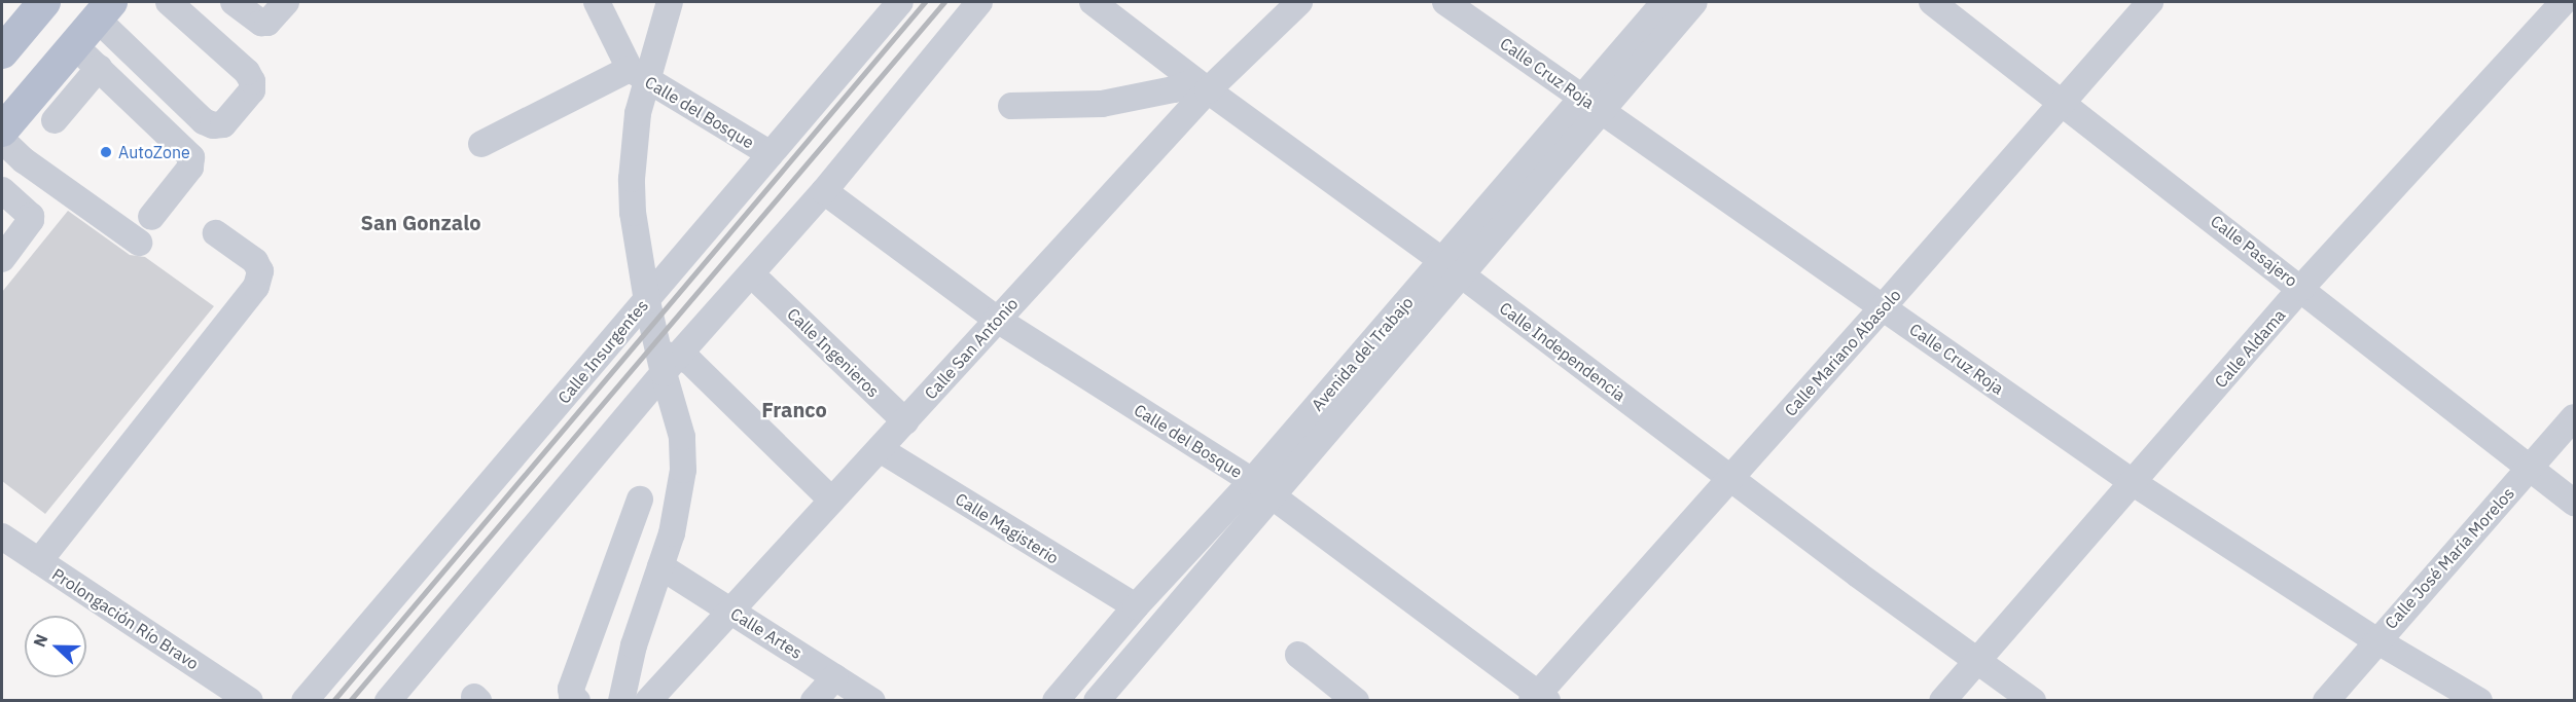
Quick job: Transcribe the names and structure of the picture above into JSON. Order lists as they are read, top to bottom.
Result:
{
  "streets": {
    "street": [
      "Calle Cruz Roja",
      "Calle del Bosque",
      "Calle Pasajero",
      "Calle San Antonio",
      "Calle Aldama",
      "Calle Insurgentes",
      "Calle Independencia",
      "Calle Ingenieros",
      "Calle Mariano Abasolo",
      "Avenida del Trabajo",
      "Calle Magisterio",
      "Calle José María Morelos",
      "Prolongación Río Bravo",
      "Calle Artes"
    ]
  },
  "crossings": [
    ["Calle Cruz Roja", "Calle Aldama"],
    ["Calle Cruz Roja", "Calle Mariano Abasolo"],
    ["Calle Cruz Roja", "Avenida del Trabajo"],
    ["Calle Cruz Roja", "Calle José María Morelos"],
    ["Calle del Bosque", "Calle San Antonio"],
    ["Calle del Bosque", "Calle Insurgentes"],
    ["Calle del Bosque", "Calle Mariano Abasolo"],
    ["Calle del Bosque", "Avenida del Trabajo"],
    ["Calle Pasajero", "Calle Aldama"],
    ["Calle Pasajero", "Calle Mariano Abasolo"],
    ["Calle Pasajero", "Calle José María Morelos"],
    ["Calle San Antonio", "Calle Independencia"],
    ["Calle San Antonio", "Calle Ingenieros"],
    ["Calle San Antonio", "Calle Magisterio"],
    ["Calle San Antonio", "Calle Artes"],
    ["Calle Aldama", "Calle Independencia"],
    ["Calle Independencia", "Calle Mariano Abasolo"],
    ["Calle Independencia", "Avenida del Trabajo"],
    ["Avenida del Trabajo", "Calle Magisterio"]
  ],
  "districts": ["San Gonzalo", "Franco"],
  "places": ["AutoZone"],
  "north": "left"
}
